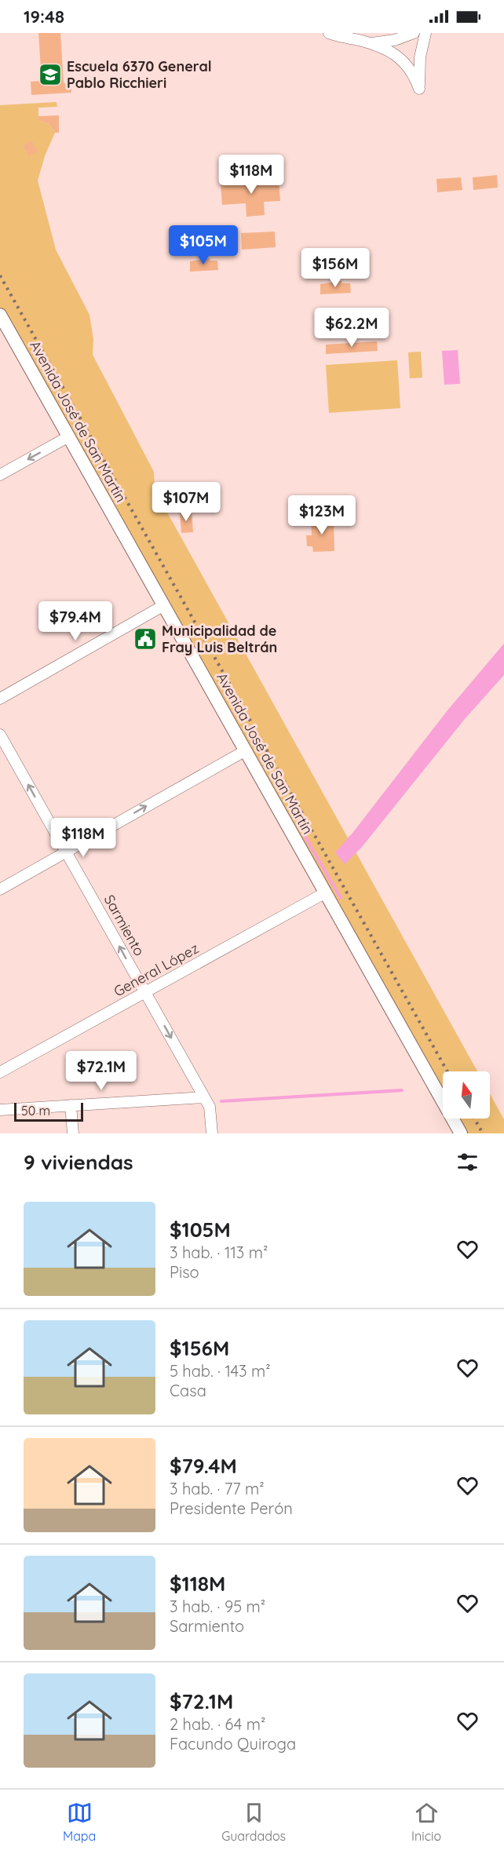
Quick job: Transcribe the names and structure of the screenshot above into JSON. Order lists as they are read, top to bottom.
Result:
{
  "streets": {
    "main road": ["Avenida José de San Martín"],
    "street": ["Sarmiento", "General López"]
  },
  "crossings": [
    ["Avenida José de San Martín", "General López"],
    ["Sarmiento", "General López"]
  ],
  "places": {
    "school or university": ["Escuela 6370 General Pablo Ricchieri"],
    "public building": ["Municipalidad de Fray Luis Beltrán"]
  },
  "scale_bar": "50 m",
  "north": "top",
  "page": {
    "status": "19:48",
    "price": [
      "$118M",
      "$105M",
      "$156M",
      "$62.2M",
      "$107M",
      "$123M",
      "$79.4M",
      "$118M",
      "$72.1M"
    ],
    "scale": "50 m",
    "heading": "9 viviendas",
    "list": [
      {
        "name": "$105M",
        "note": "3 hab. · 113 m² · Piso"
      },
      {
        "name": "$156M",
        "note": "5 hab. · 143 m² · Casa"
      },
      {
        "name": "$79.4M",
        "note": "3 hab. · 77 m² · Presidente Perón"
      },
      {
        "name": "$118M",
        "note": "3 hab. · 95 m² · Sarmiento"
      },
      {
        "name": "$72.1M",
        "note": "2 hab. · 64 m² · Facundo Quiroga"
      }
    ],
    "tabs": ["Mapa", "Guardados", "Inicio"]
  }
}
